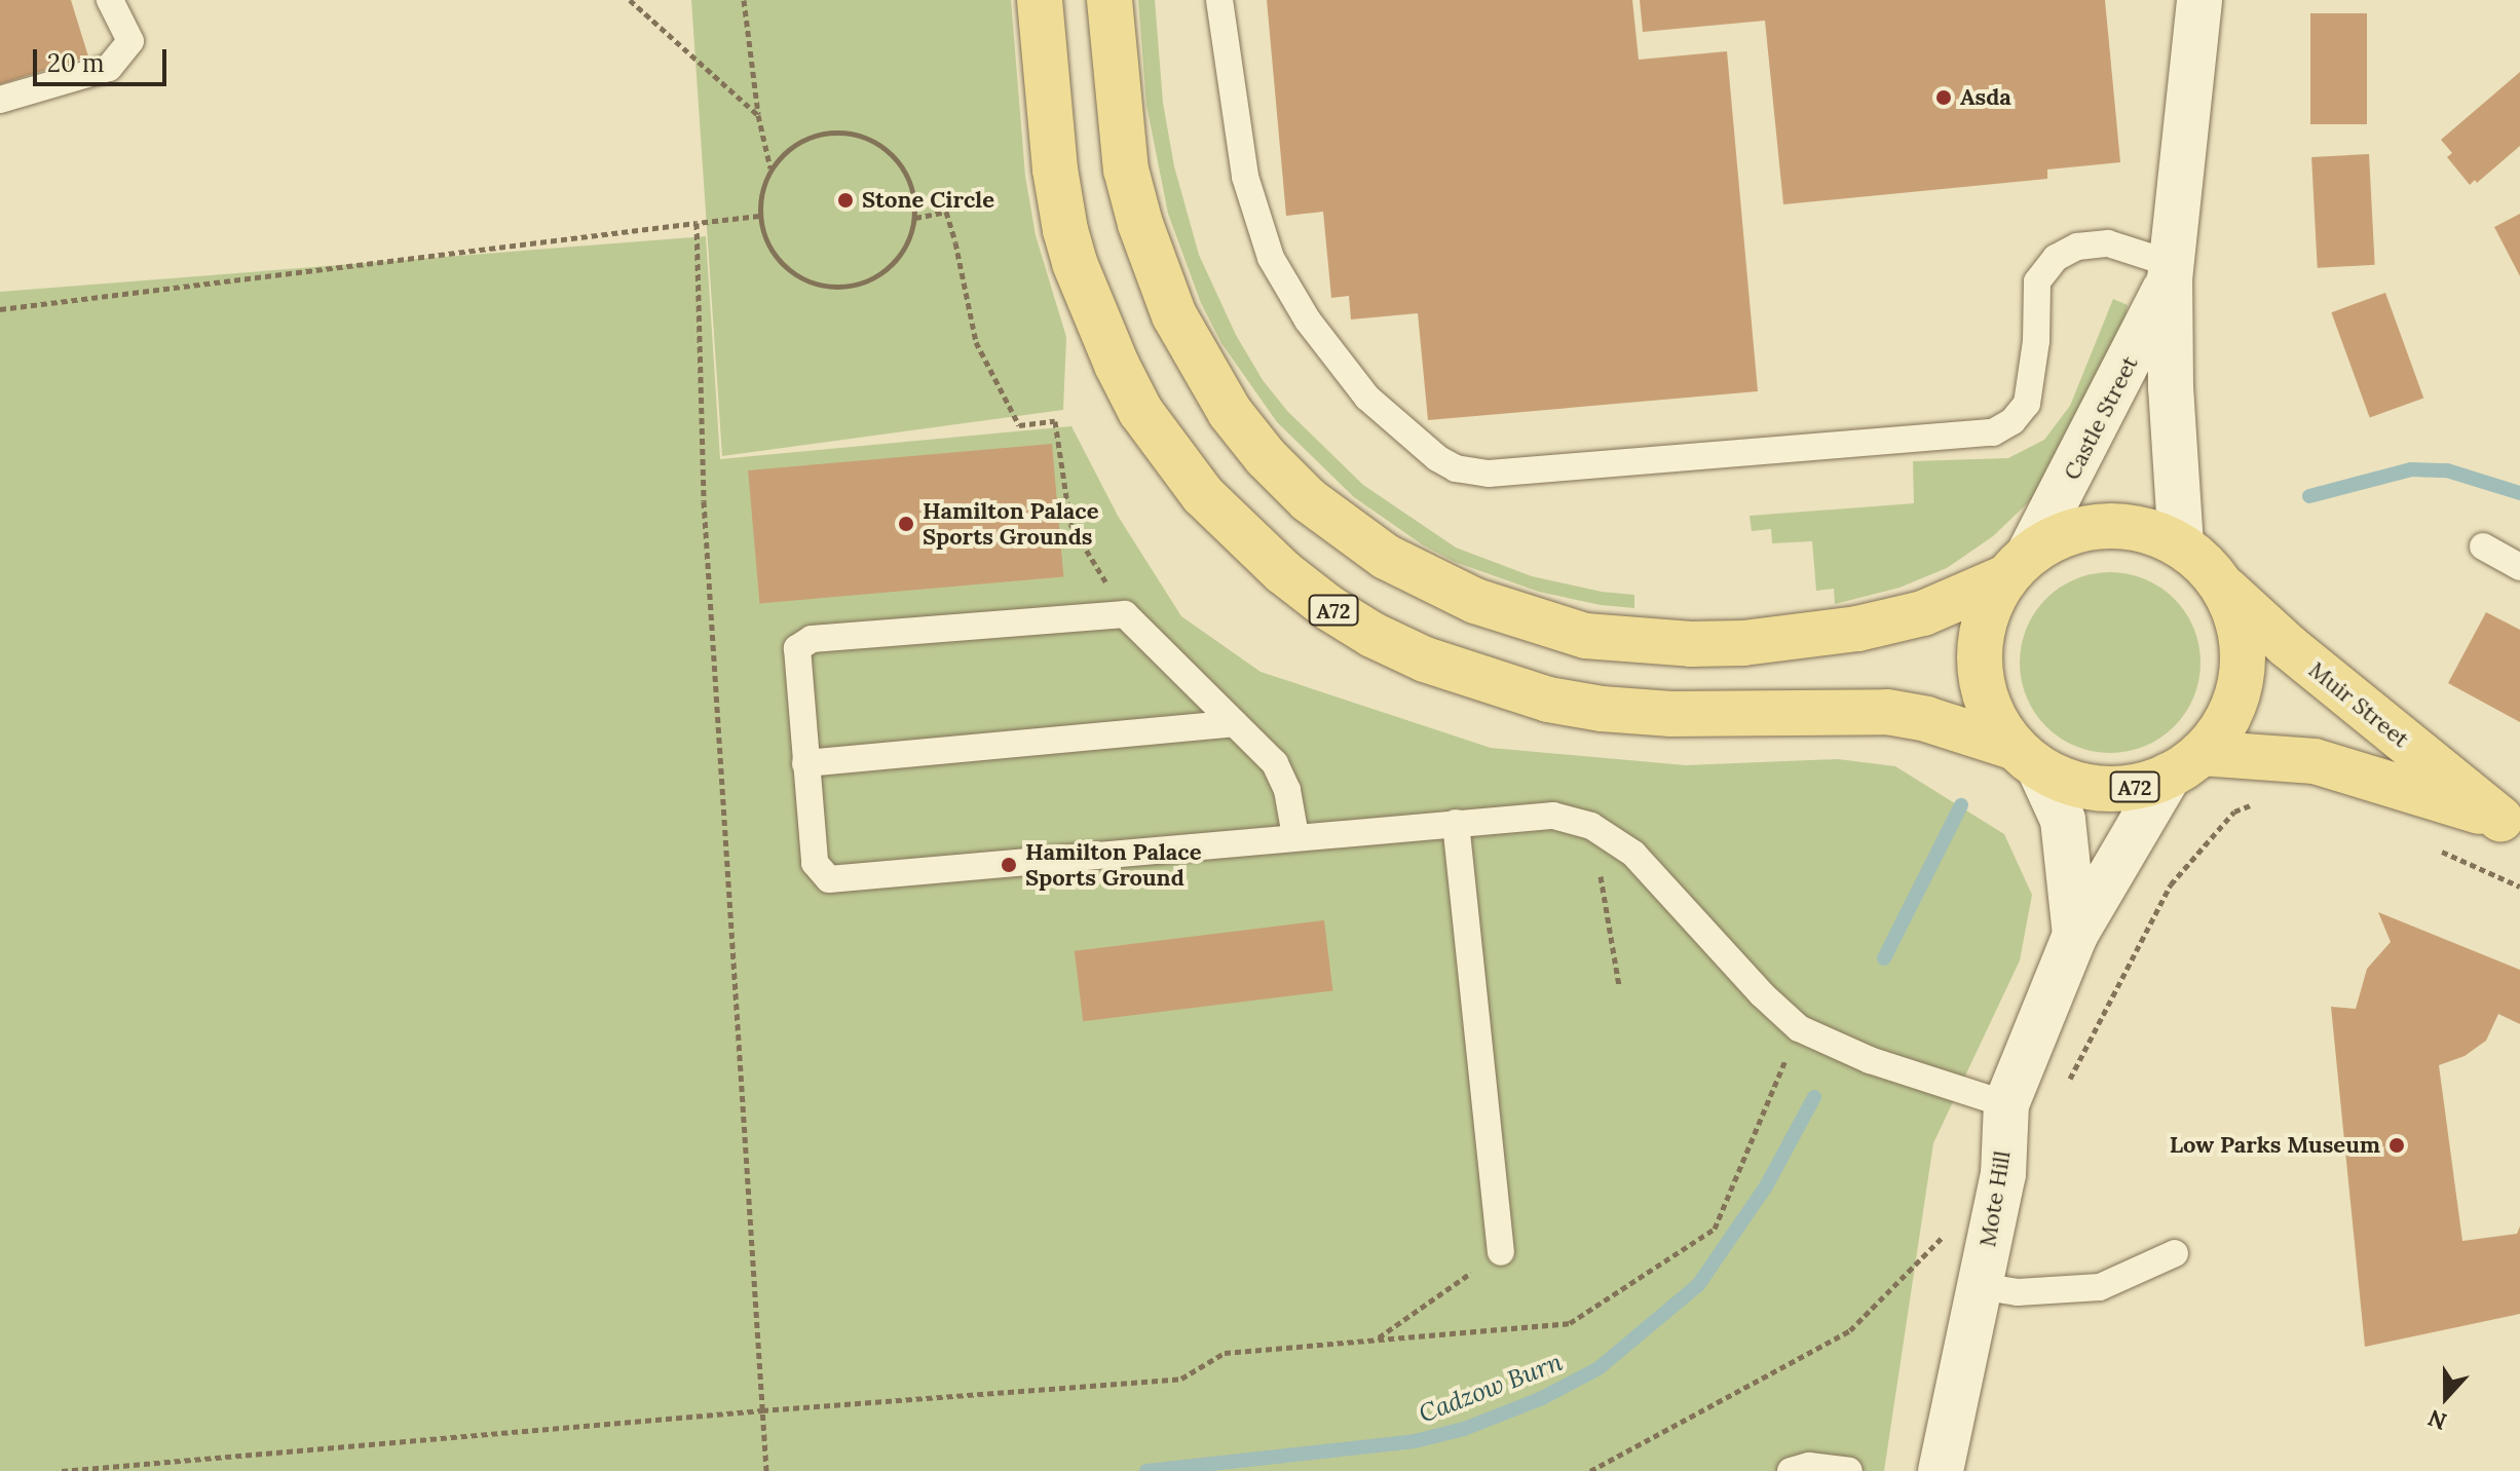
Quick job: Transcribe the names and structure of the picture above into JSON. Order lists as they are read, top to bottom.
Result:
{
  "streets": {
    "main road": ["A72", "Muir Street"],
    "street": ["Castle Street", "Mote Hill"]
  },
  "crossings": [
    ["Castle Street", "A72"],
    ["Castle Street", "Muir Street"],
    ["Castle Street", "Mote Hill"],
    ["A72", "Muir Street"],
    ["A72", "Mote Hill"],
    ["Muir Street", "Mote Hill"]
  ],
  "water": ["Cadzow Burn"],
  "places": [
    "Asda",
    "Stone Circle",
    "Hamilton Palace Sports Grounds",
    "Hamilton Palace Sports Ground",
    "Low Parks Museum"
  ],
  "scale_bar": "20 m",
  "north": "bottom"
}
